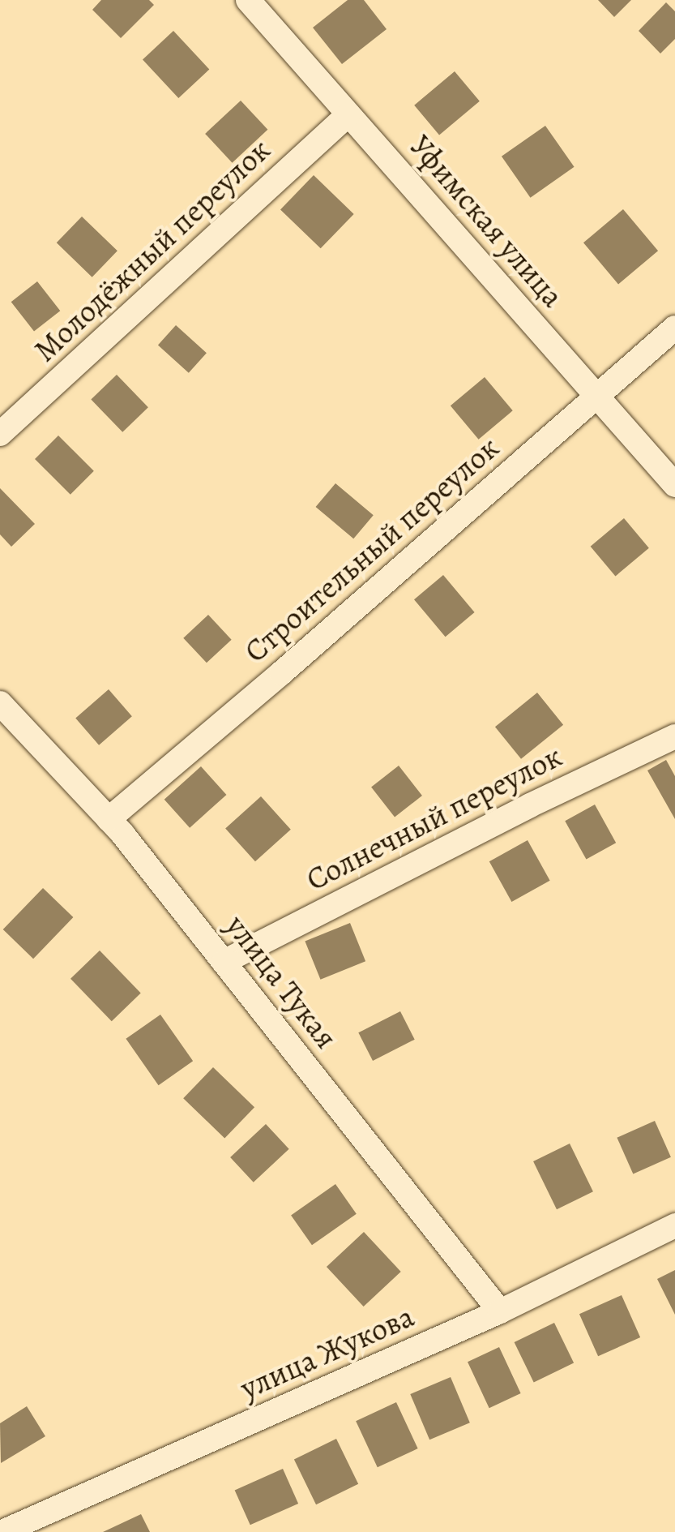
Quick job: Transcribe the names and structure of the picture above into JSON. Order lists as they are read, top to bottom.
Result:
{
  "streets": {
    "street": [
      "Уфимская улица",
      "Молодёжный переулок",
      "Строительный переулок",
      "Солнечный переулок",
      "улица Тукая",
      "улица Жукова"
    ]
  },
  "crossings": [
    ["Уфимская улица", "Молодёжный переулок"],
    ["Уфимская улица", "Строительный переулок"],
    ["Строительный переулок", "улица Тукая"],
    ["Солнечный переулок", "улица Тукая"],
    ["улица Тукая", "улица Жукова"]
  ]
}
